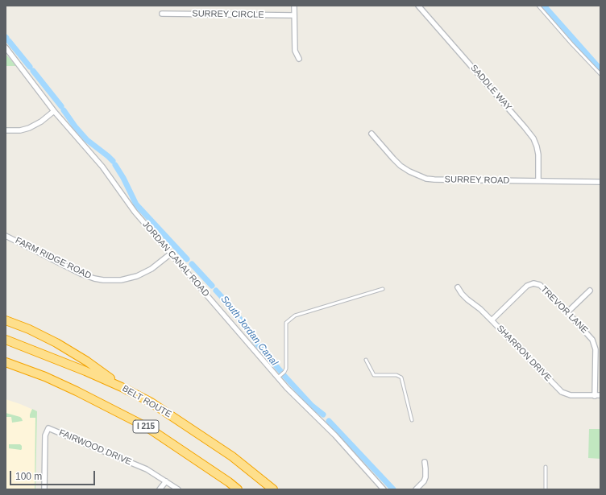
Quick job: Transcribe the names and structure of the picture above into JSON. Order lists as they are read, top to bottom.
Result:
{
  "streets": {
    "highway": ["BELT ROUTE", "I 215"],
    "street": [
      "SURREY CIRCLE",
      "SADDLE WAY",
      "SURREY ROAD",
      "FARM RIDGE ROAD",
      "JORDAN CANAL ROAD",
      "TREVOR LANE",
      "SHARRON DRIVE",
      "FAIRWOOD DRIVE"
    ]
  },
  "crossings": [
    ["SADDLE WAY", "SURREY ROAD"],
    ["FARM RIDGE ROAD", "JORDAN CANAL ROAD"],
    ["TREVOR LANE", "SHARRON DRIVE"]
  ],
  "water": ["South Jordan Canal"],
  "scale_bar": "100 m"
}
